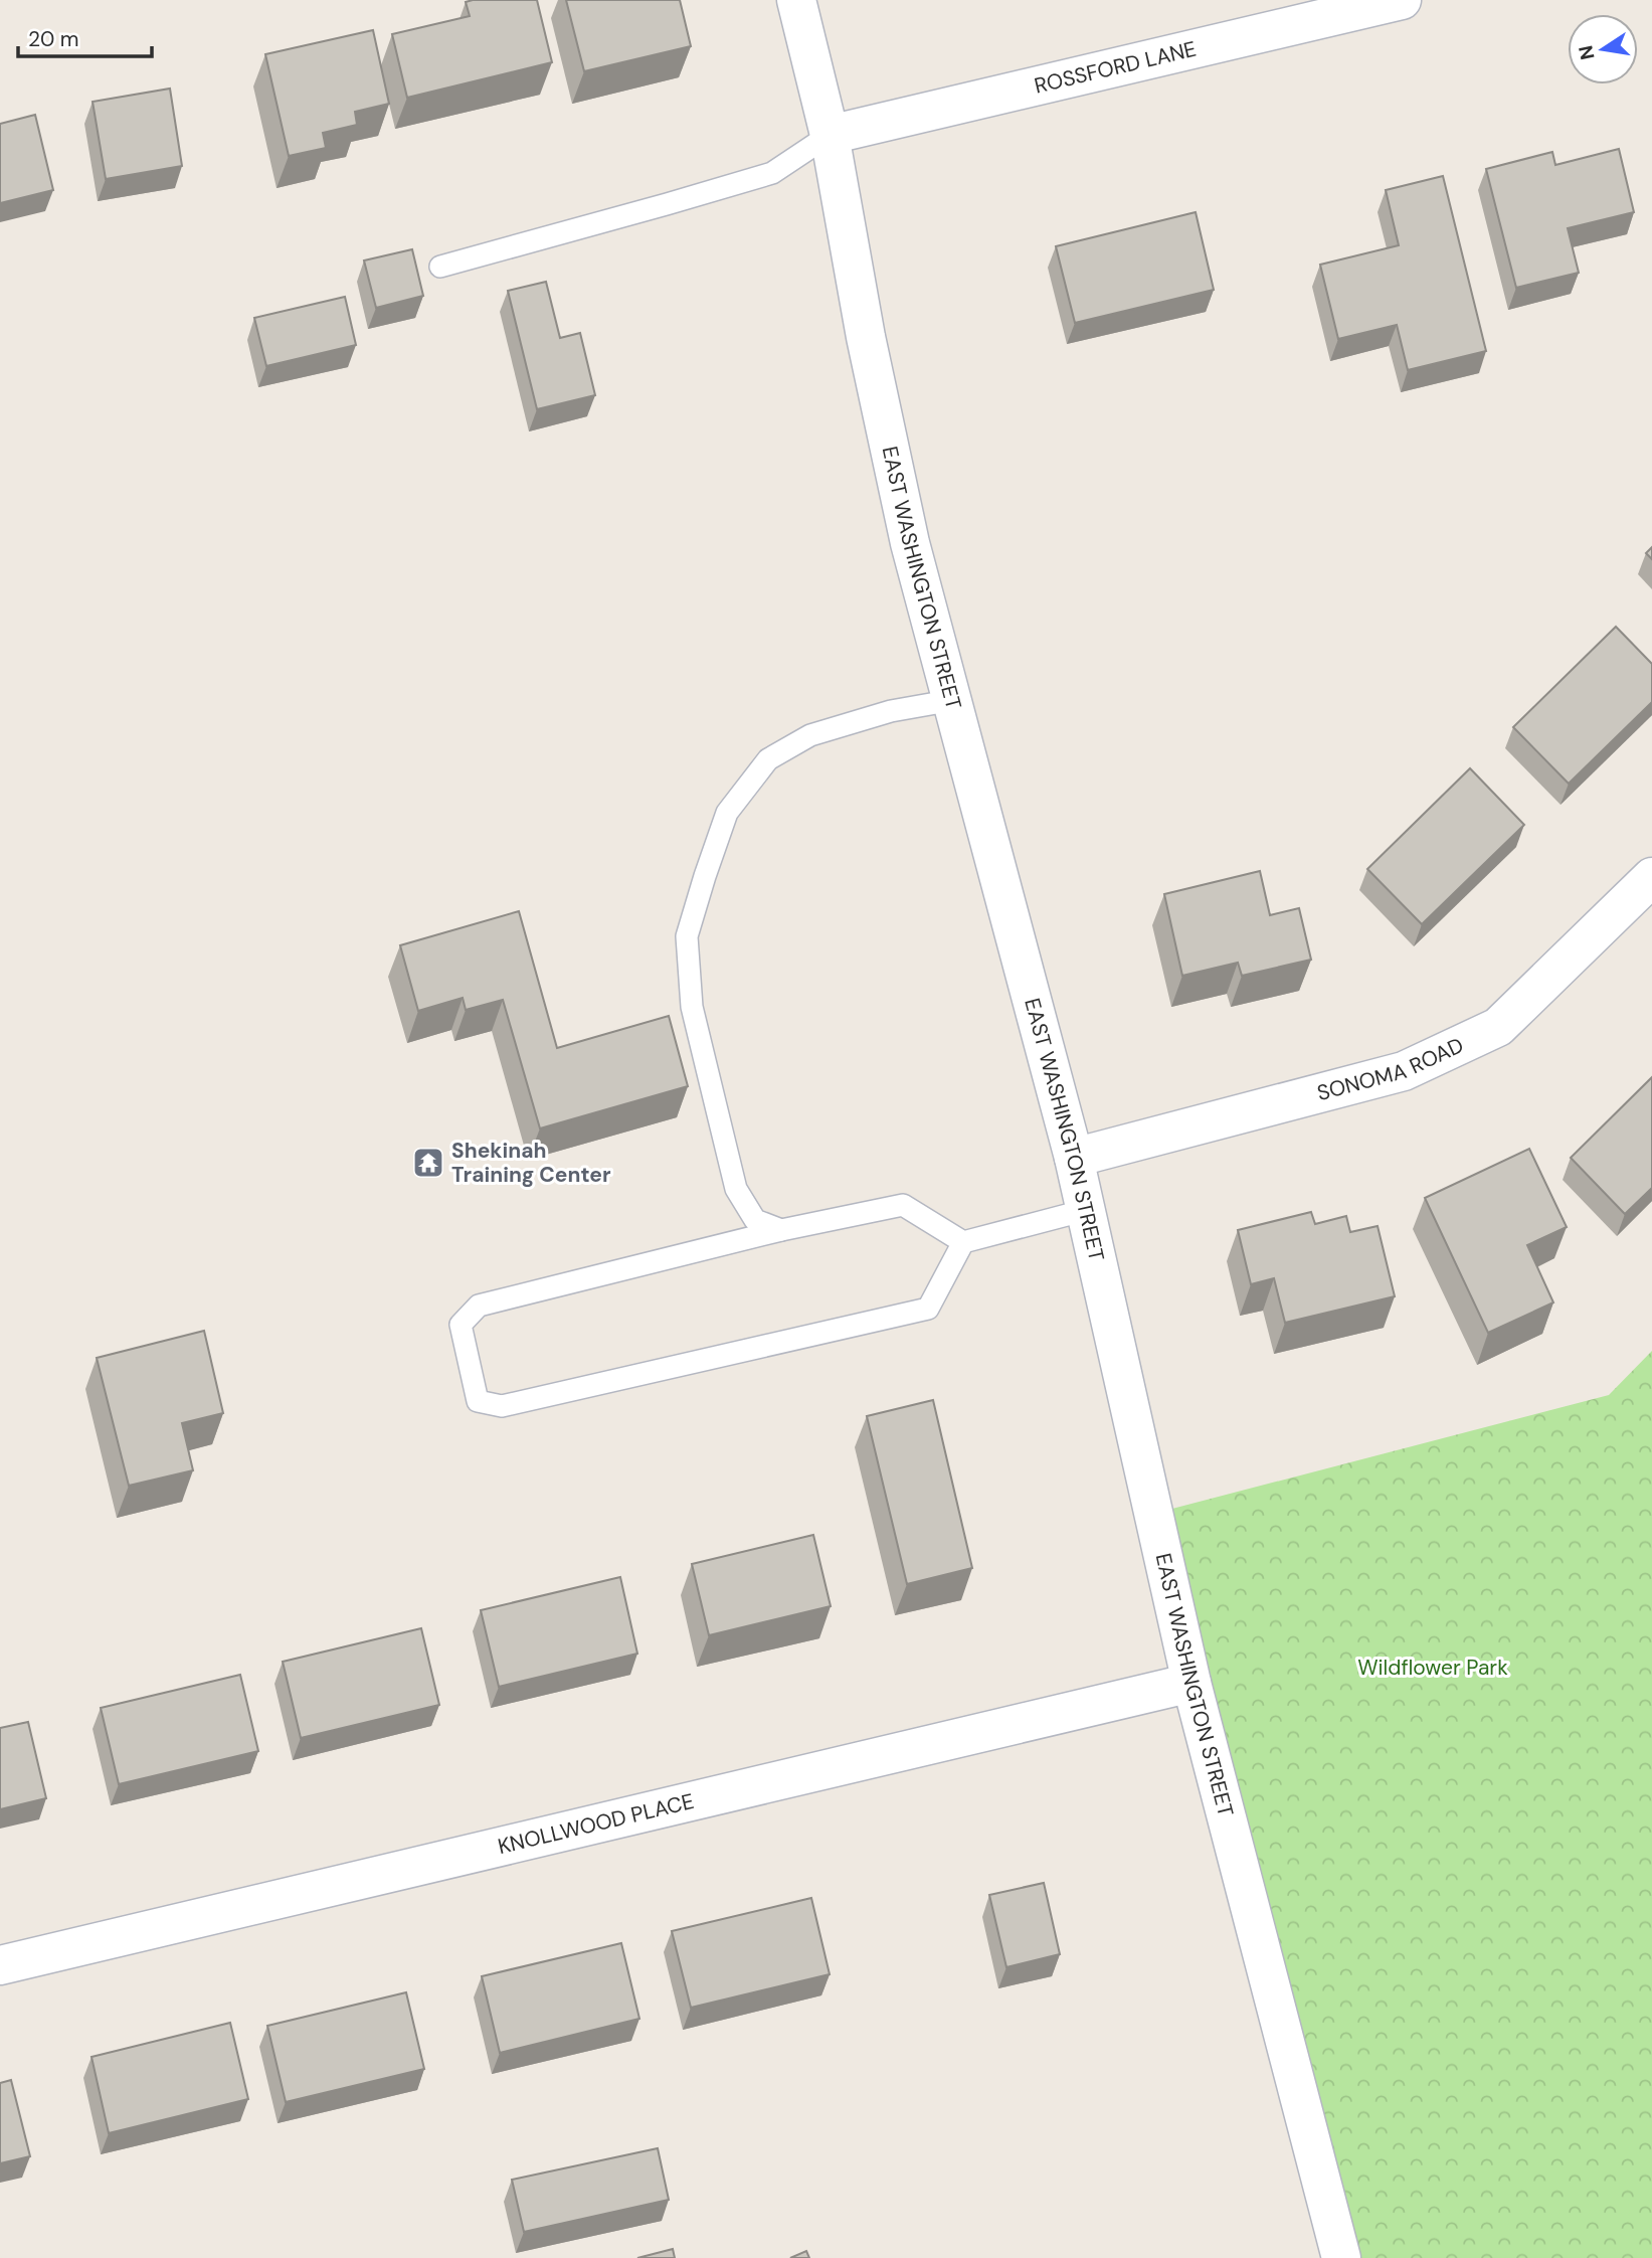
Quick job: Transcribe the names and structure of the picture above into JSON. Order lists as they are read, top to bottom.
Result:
{
  "streets": {
    "street": [
      "ROSSFORD LANE",
      "EAST WASHINGTON STREET",
      "SONOMA ROAD",
      "KNOLLWOOD PLACE"
    ]
  },
  "crossings": [
    ["ROSSFORD LANE", "EAST WASHINGTON STREET"],
    ["EAST WASHINGTON STREET", "SONOMA ROAD"],
    ["EAST WASHINGTON STREET", "KNOLLWOOD PLACE"]
  ],
  "parks": ["Wildflower Park"],
  "places": {
    "temple": ["Shekinah Training Center"]
  },
  "scale_bar": "20 m",
  "north": "left"
}
